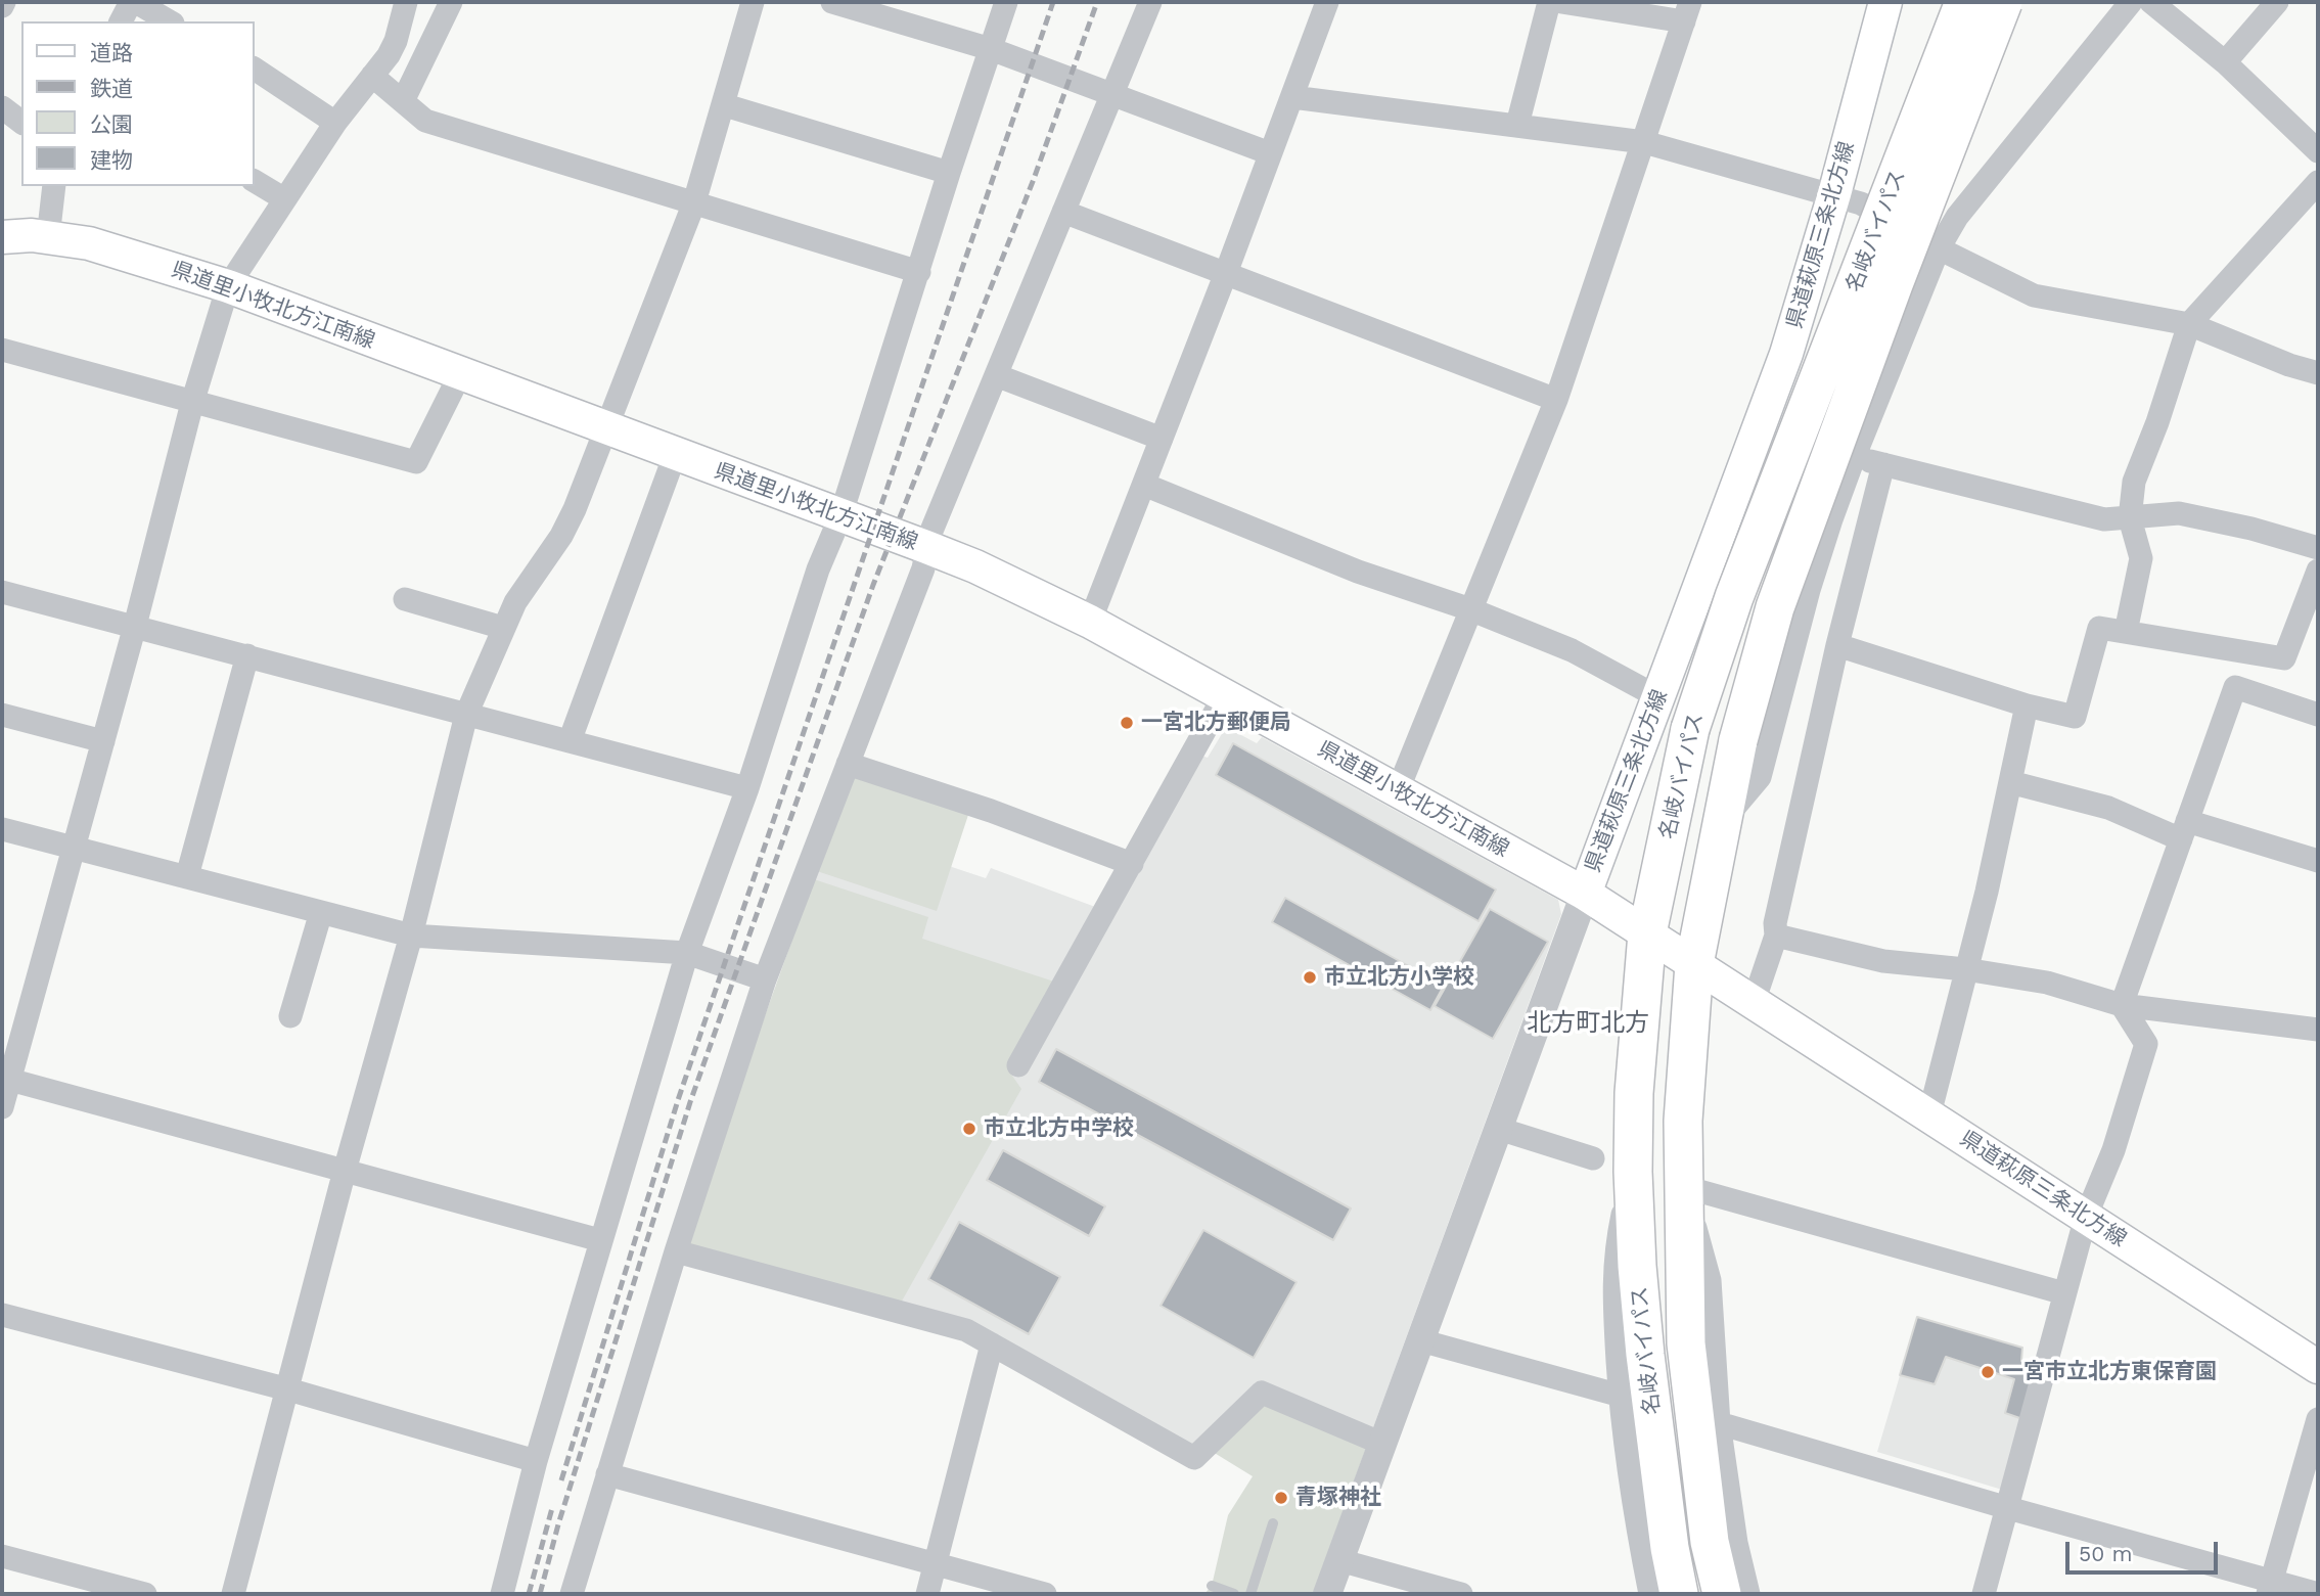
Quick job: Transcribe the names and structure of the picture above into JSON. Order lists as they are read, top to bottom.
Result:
{
  "streets": {
    "highway": ["名岐バイパス"],
    "main road": ["県道萩原三条北方線", "県道里小牧北方江南線"]
  },
  "crossings": [
    ["名岐バイパス", "県道萩原三条北方線"],
    ["県道萩原三条北方線", "県道里小牧北方江南線"]
  ],
  "districts": ["北方町北方"],
  "places": [
    "一宮北方郵便局",
    "市立北方小学校",
    "市立北方中学校",
    "一宮市立北方東保育園",
    "青塚神社"
  ],
  "legend": [
    "道路",
    "鉄道",
    "公園",
    "建物"
  ],
  "scale_bar": "50 m"
}
